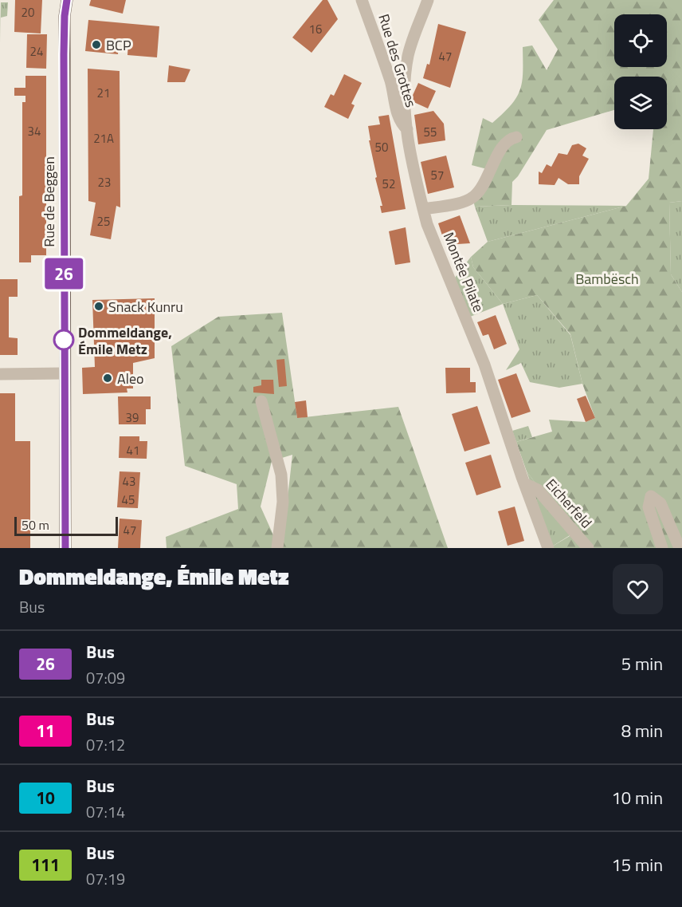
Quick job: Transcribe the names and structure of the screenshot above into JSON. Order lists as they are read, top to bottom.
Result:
{
  "streets": {
    "main road": ["Rue de Beggen"],
    "street": ["Rue des Grottes", "Montée Pilate", "Eicherfeld"]
  },
  "crossings": [
    ["Rue des Grottes", "Montée Pilate"],
    ["Montée Pilate", "Eicherfeld"]
  ],
  "parks": ["Bambësch"],
  "places": [
    "BCP",
    "Snack Kunru",
    "Dommeldange, Émile Metz",
    "Aleo"
  ],
  "lines": ["bus line 26"],
  "house_numbers": [
    "20",
    "16",
    "24",
    "47",
    "21",
    "34",
    "55",
    "21A",
    "50",
    "57",
    "23",
    "52",
    "25",
    "39",
    "41",
    "43",
    "45",
    "47"
  ],
  "scale_bar": "50 m",
  "page": {
    "on_map": "26",
    "scale": "50 m",
    "heading": ["Dommeldange, Émile Metz", "Bus"],
    "list": [
      {
        "mark": "26",
        "name": "Bus",
        "note": "07:09",
        "value": "5 min"
      },
      {
        "mark": "11",
        "name": "Bus",
        "note": "07:12",
        "value": "8 min"
      },
      {
        "mark": "10",
        "name": "Bus",
        "note": "07:14",
        "value": "10 min"
      },
      {
        "mark": "111",
        "name": "Bus",
        "note": "07:19",
        "value": "15 min"
      }
    ]
  }
}
